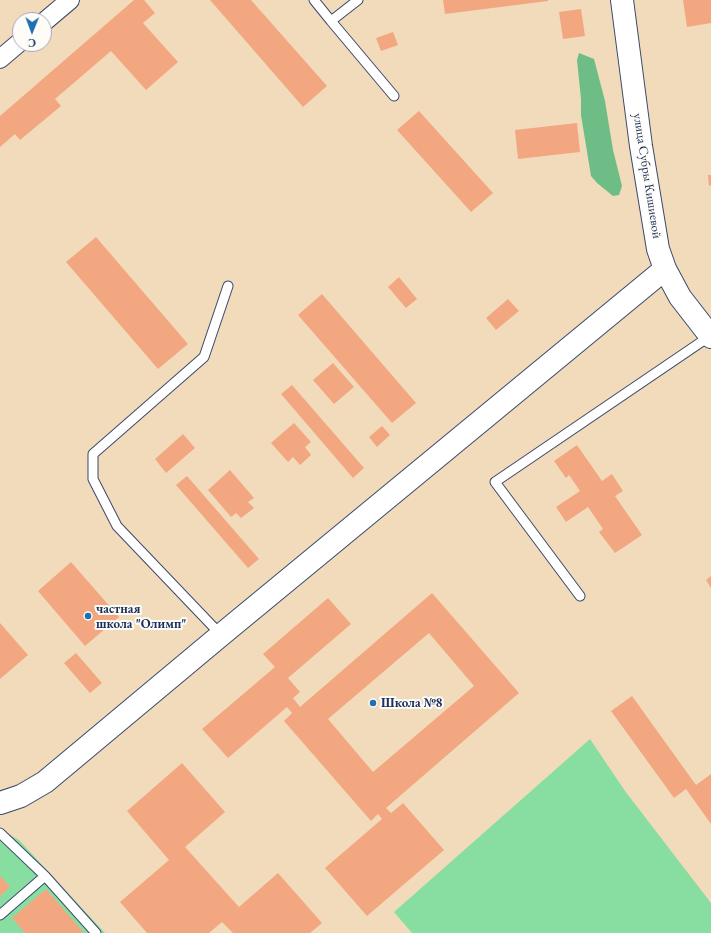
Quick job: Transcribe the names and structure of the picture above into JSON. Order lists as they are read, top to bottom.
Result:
{
  "streets": {
    "street": ["улица Субры Кишиевой"]
  },
  "places": ["частная школа \"Олимп\"", "Школа №8"],
  "north": "bottom"
}
